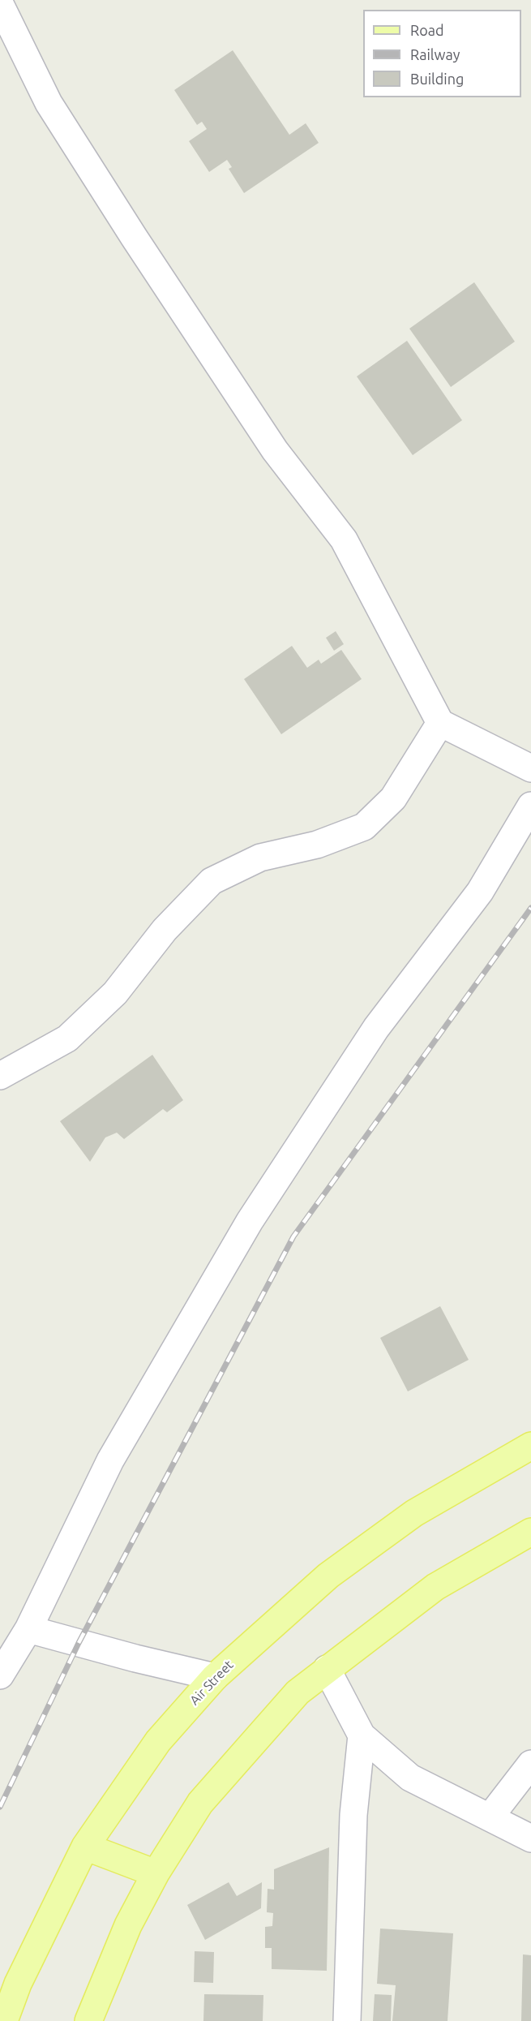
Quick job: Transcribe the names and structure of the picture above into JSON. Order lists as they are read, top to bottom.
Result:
{
  "streets": {
    "main road": ["Air Street"]
  },
  "legend": ["Road", "Railway", "Building"]
}
